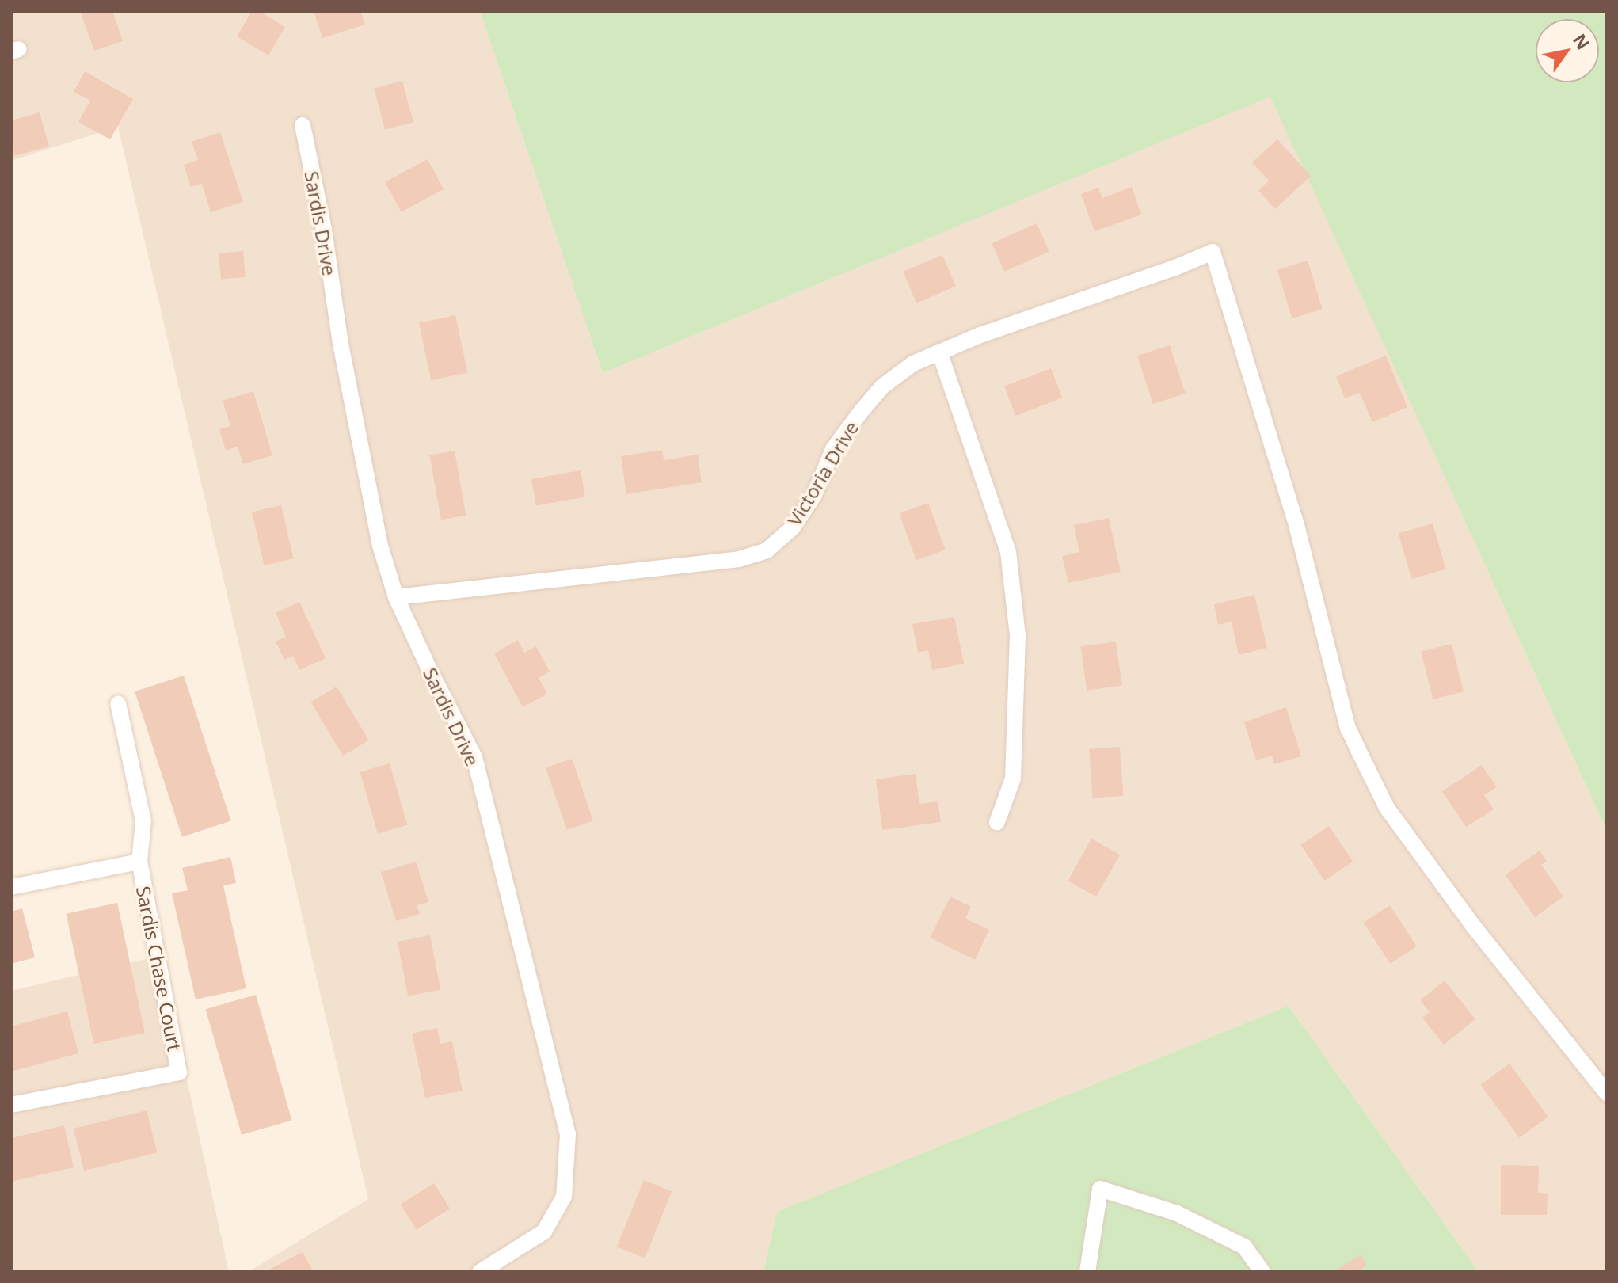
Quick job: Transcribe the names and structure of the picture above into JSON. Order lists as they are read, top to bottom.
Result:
{
  "streets": {
    "street": ["Sardis Drive", "Victoria Drive", "Sardis Chase Court"]
  },
  "crossings": [
    ["Sardis Drive", "Victoria Drive"]
  ],
  "north": "top right"
}
